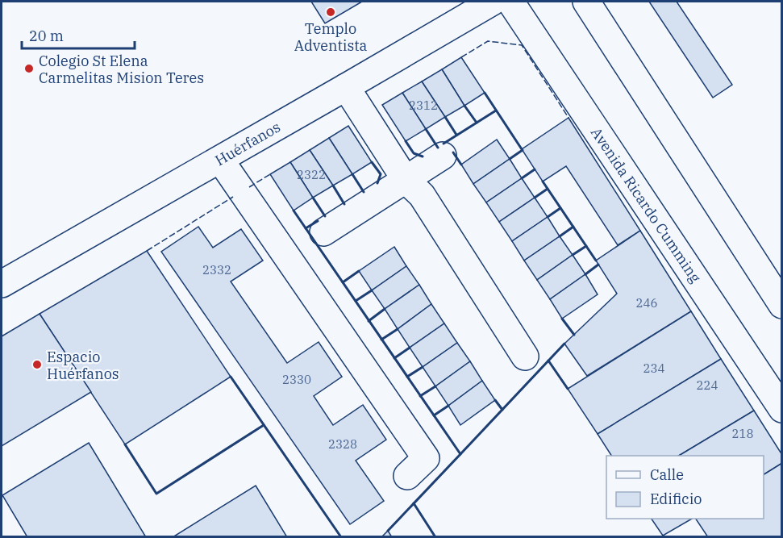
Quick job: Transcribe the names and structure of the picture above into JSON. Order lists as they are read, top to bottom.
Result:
{
  "streets": {
    "main road": ["Huérfanos", "Avenida Ricardo Cumming"]
  },
  "places": ["Templo Adventista", "Colegio St Elena Carmelitas Mision Teres", "Espacio Huérfanos"],
  "house_numbers": [
    "2312",
    "2322",
    "2332",
    "246",
    "234",
    "2330",
    "224",
    "218",
    "2328"
  ],
  "legend": ["Calle", "Edificio"],
  "scale_bar": "20 m"
}
